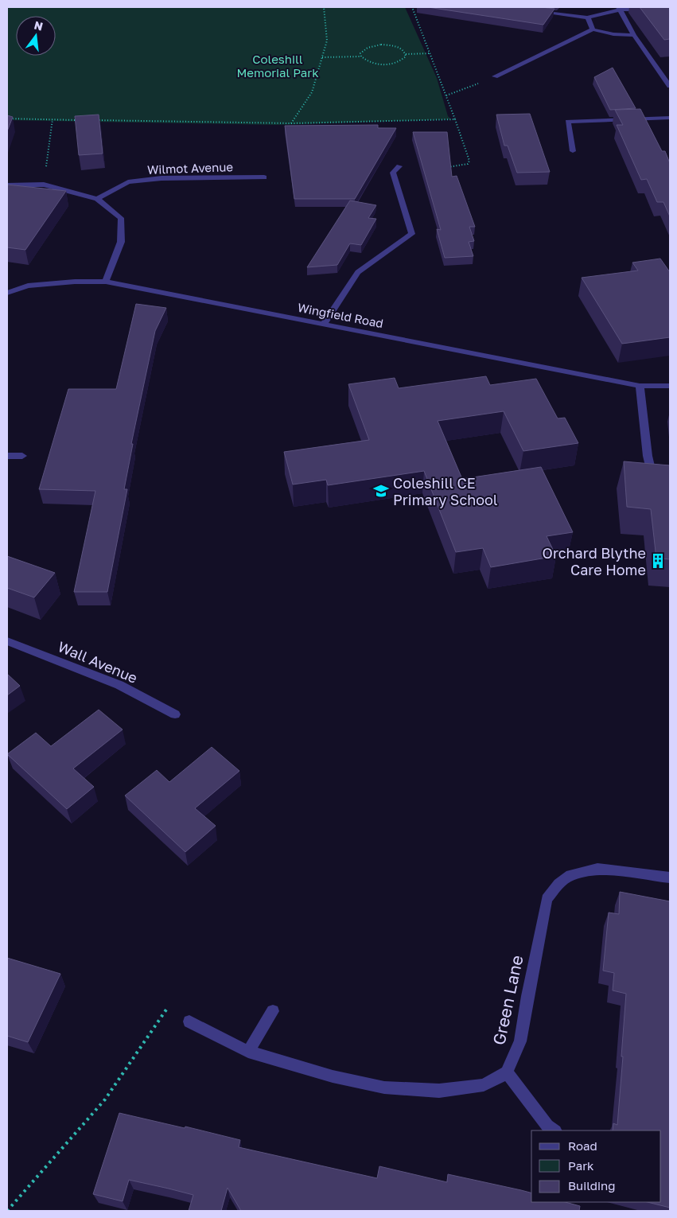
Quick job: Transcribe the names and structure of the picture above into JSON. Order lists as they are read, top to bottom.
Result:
{
  "streets": {
    "street": [
      "Wilmot Avenue",
      "Wingfield Road",
      "Wall Avenue",
      "Green Lane"
    ]
  },
  "parks": ["Coleshill Memorial Park"],
  "places": {
    "school or university": ["Coleshill CE Primary School"],
    "building": ["Orchard Blythe Care Home"]
  },
  "legend": ["Road", "Park", "Building"],
  "north": "top"
}
